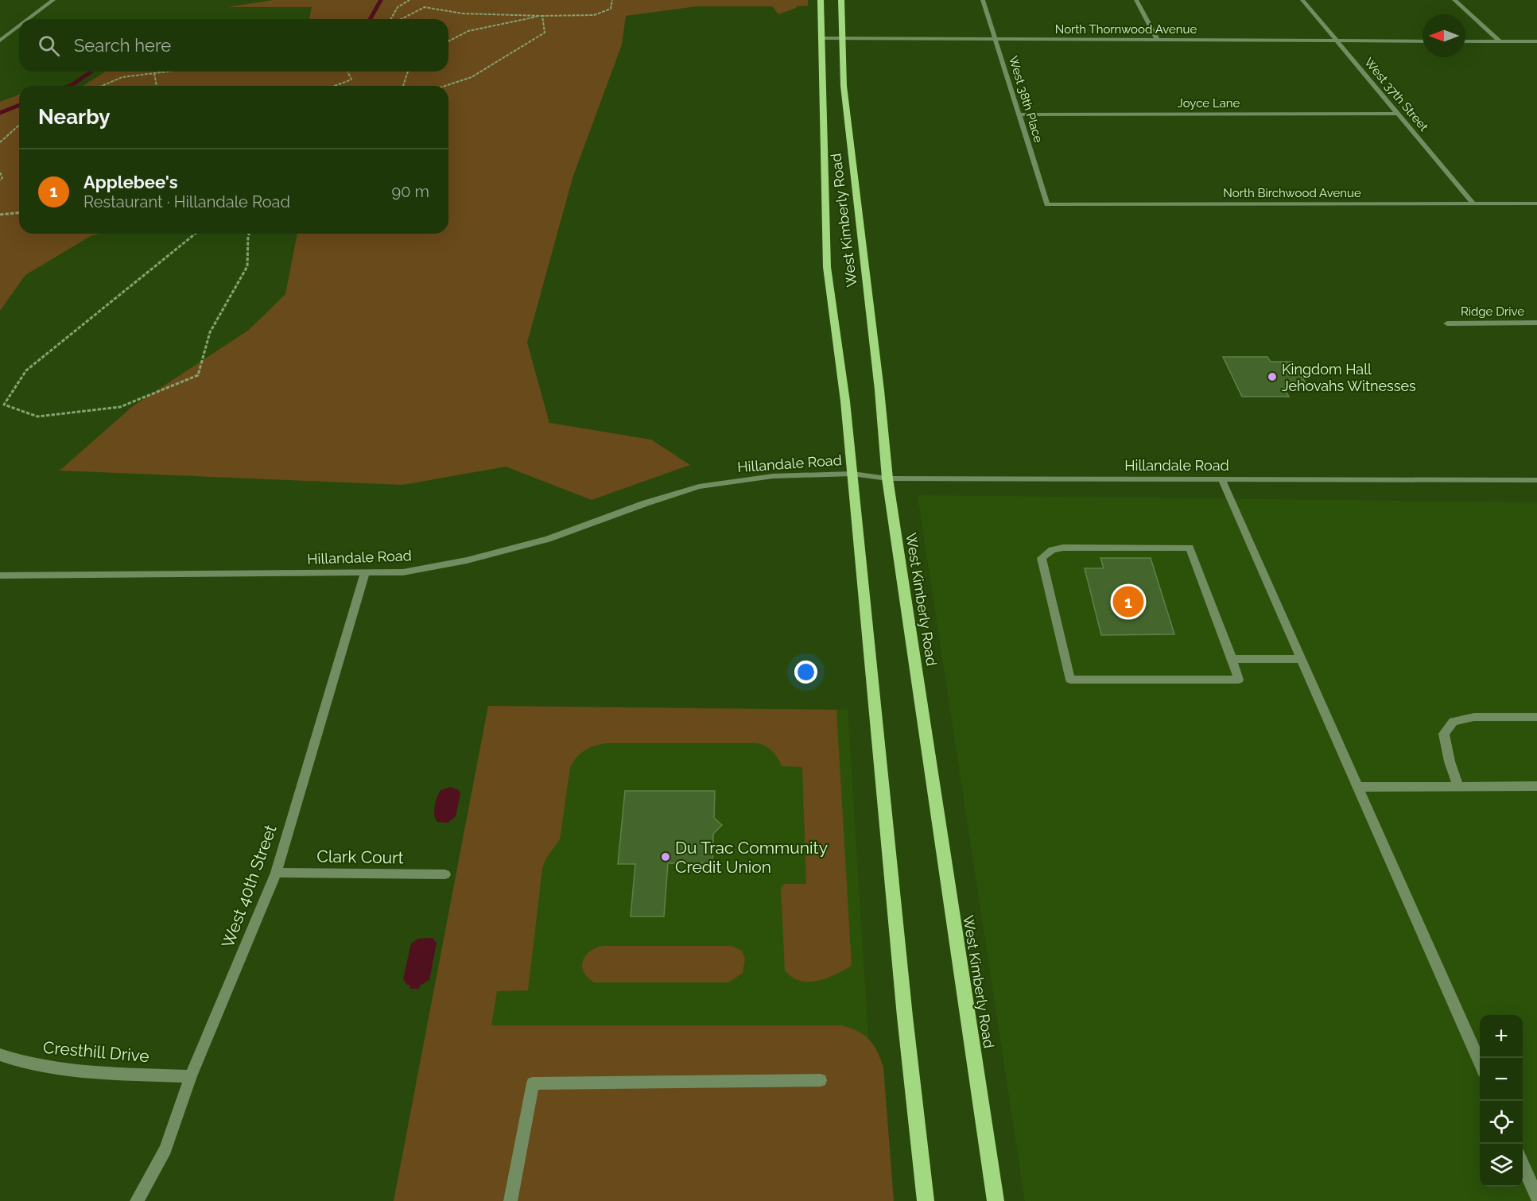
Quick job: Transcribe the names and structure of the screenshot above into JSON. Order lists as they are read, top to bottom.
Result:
{
  "streets": {
    "main road": ["West Kimberly Road"],
    "street": [
      "North Thornwood Avenue",
      "West 37th Street",
      "West 38th Place",
      "Joyce Lane",
      "North Birchwood Avenue",
      "Ridge Drive",
      "Hillandale Road",
      "Clark Court",
      "West 40th Street",
      "Cresthill Drive"
    ]
  },
  "crossings": [
    ["North Thornwood Avenue", "West 37th Street"],
    ["North Thornwood Avenue", "West 38th Place"],
    ["North Thornwood Avenue", "West Kimberly Road"],
    ["West 37th Street", "Joyce Lane"],
    ["West 37th Street", "North Birchwood Avenue"],
    ["West 38th Place", "Joyce Lane"],
    ["West 38th Place", "North Birchwood Avenue"],
    ["West Kimberly Road", "Hillandale Road"],
    ["Hillandale Road", "West 40th Street"],
    ["Clark Court", "West 40th Street"],
    ["West 40th Street", "Cresthill Drive"]
  ],
  "places": ["Kingdom Hall Jehovahs Witnesses", "Du Trac Community Credit Union"],
  "north": "left",
  "page": {
    "search": "Search here",
    "heading": "Nearby",
    "list": [
      {
        "mark": "1",
        "name": "Applebee's",
        "note": "Restaurant · Hillandale Road",
        "value": "90 m"
      }
    ],
    "pins": "1",
    "map_buttons": ["+", "−"]
  }
}
